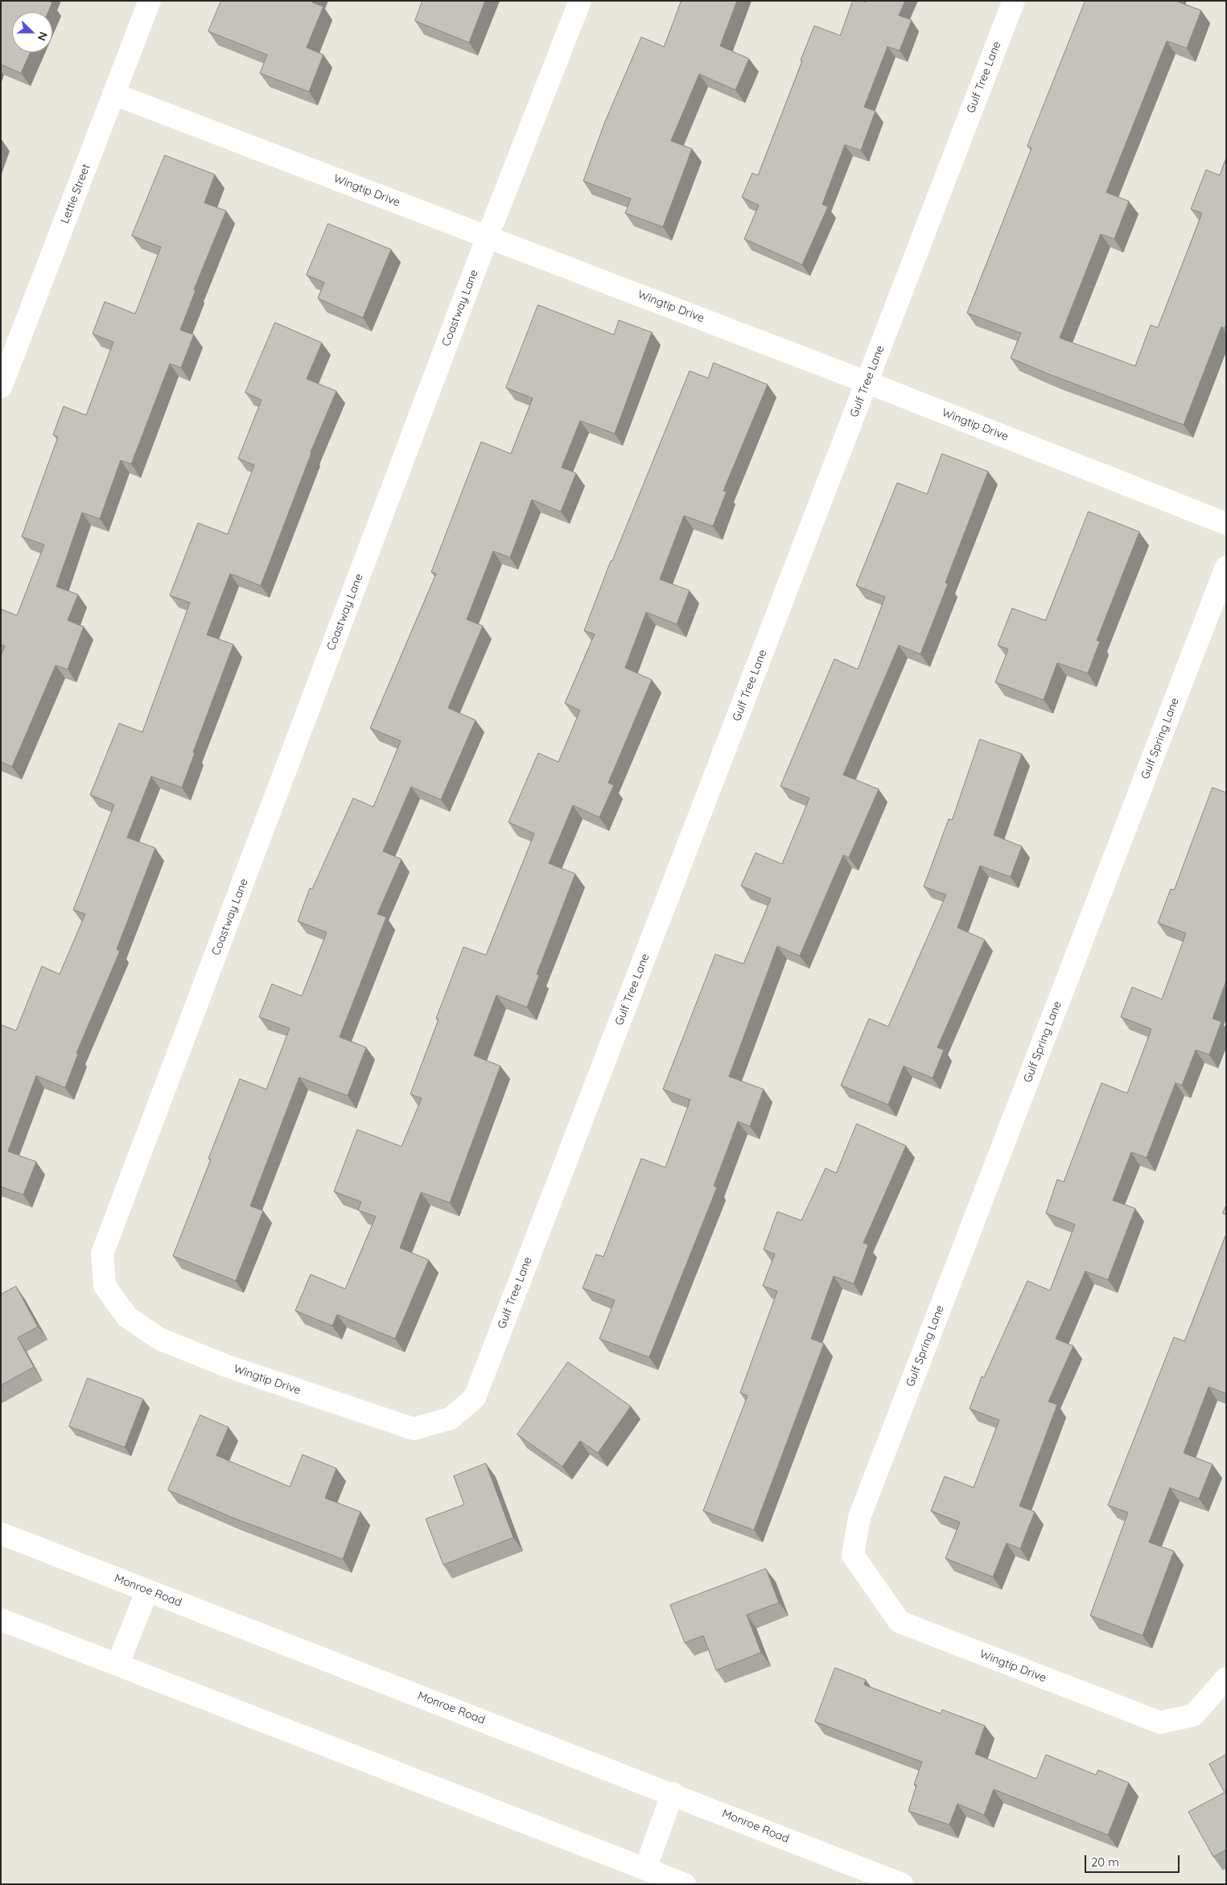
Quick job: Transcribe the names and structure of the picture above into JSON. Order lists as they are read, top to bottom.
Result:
{
  "streets": {
    "street": [
      "Gulf Tree Lane",
      "Wingtip Drive",
      "Lettie Street",
      "Coastway Lane",
      "Gulf Spring Lane",
      "Monroe Road"
    ]
  },
  "crossings": [
    ["Gulf Tree Lane", "Wingtip Drive"],
    ["Wingtip Drive", "Lettie Street"],
    ["Wingtip Drive", "Coastway Lane"],
    ["Wingtip Drive", "Gulf Spring Lane"]
  ],
  "scale_bar": "20 m",
  "north": "right"
}
